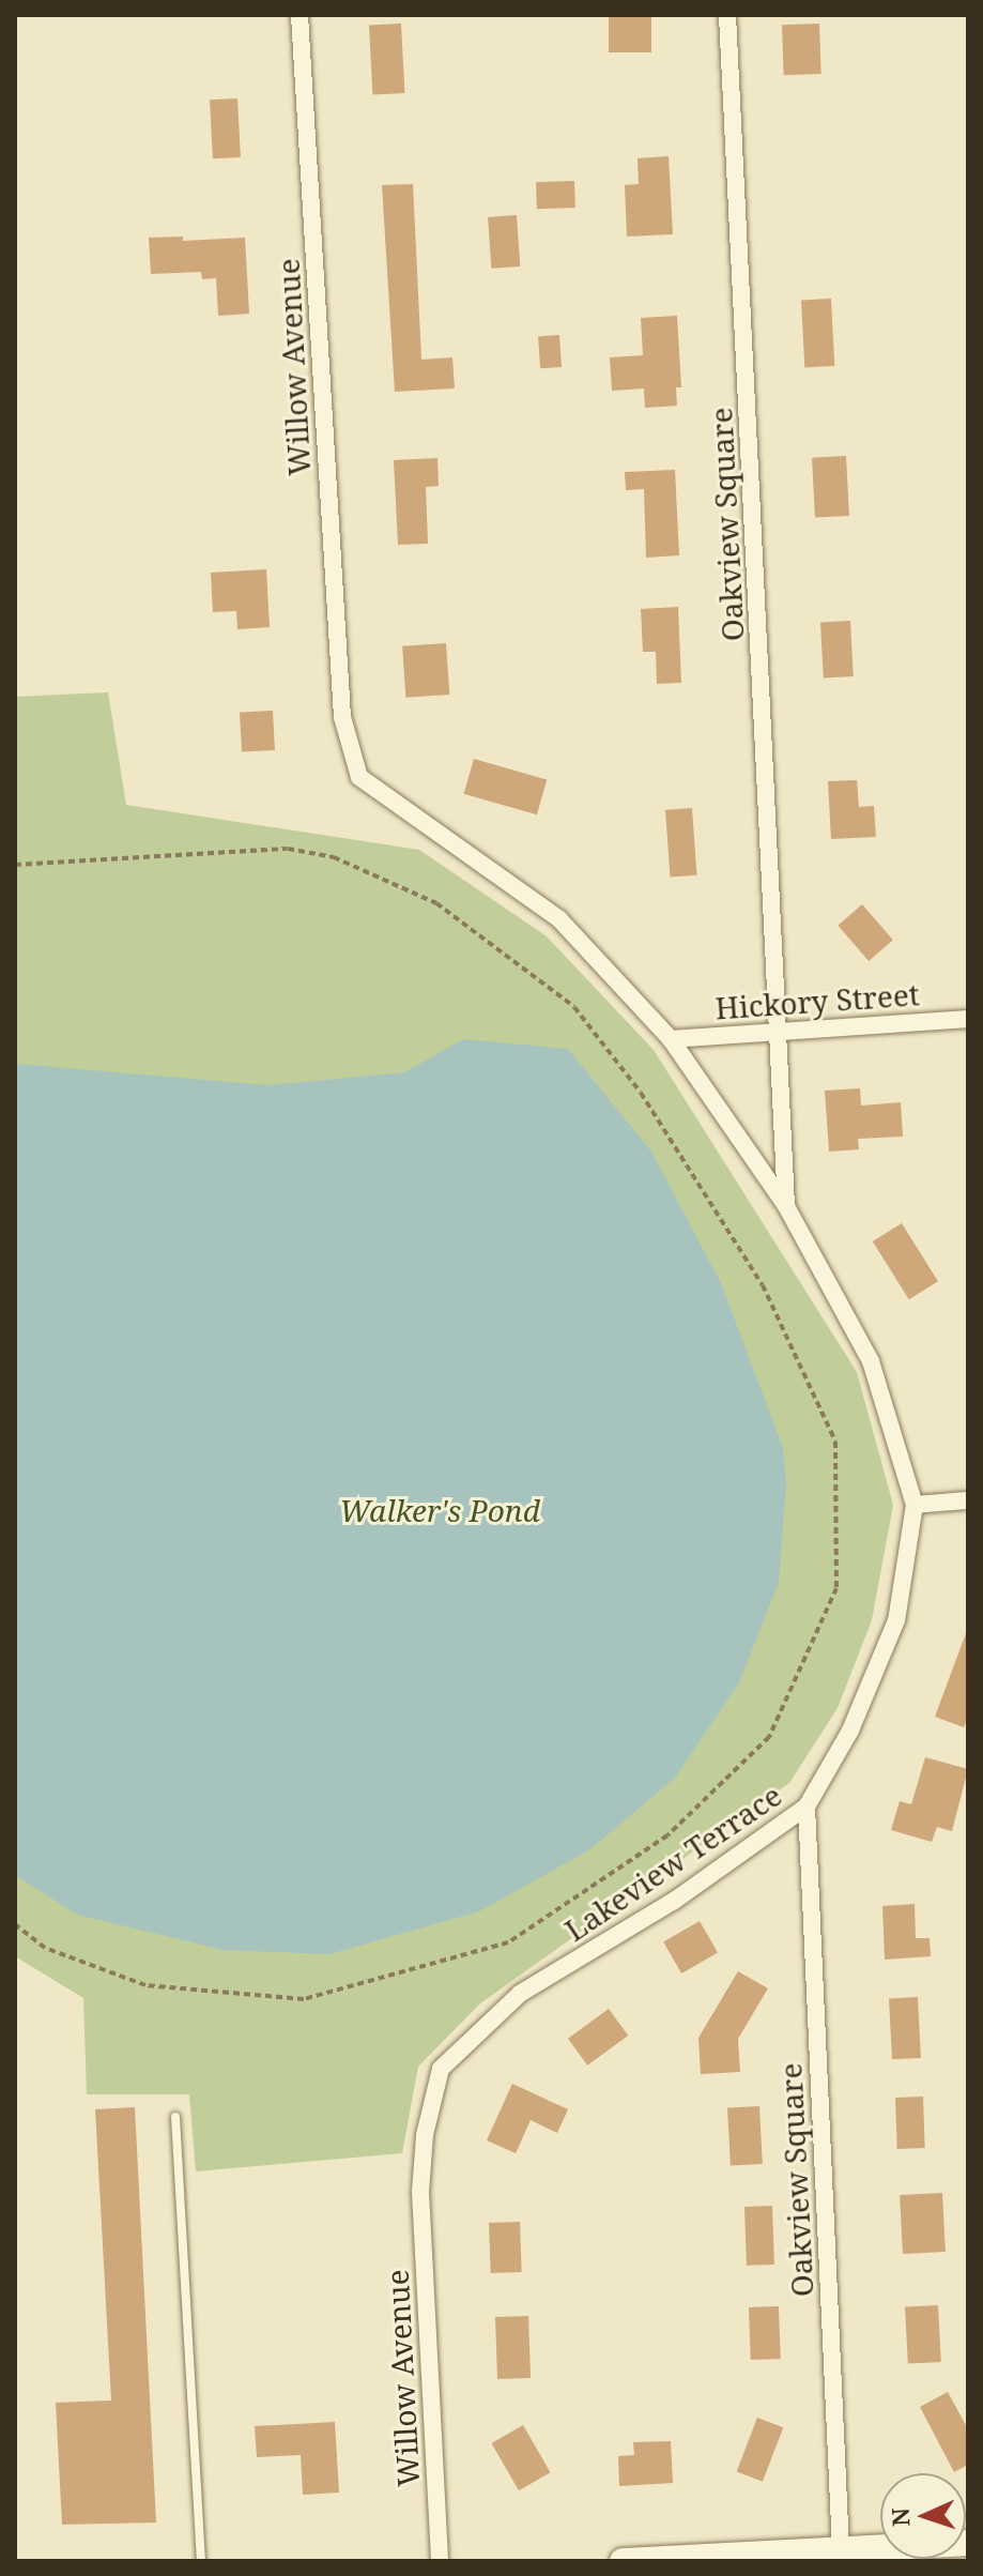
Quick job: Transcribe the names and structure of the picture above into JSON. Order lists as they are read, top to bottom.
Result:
{
  "streets": {
    "street": [
      "Willow Avenue",
      "Oakview Square",
      "Hickory Street",
      "Lakeview Terrace"
    ]
  },
  "crossings": [
    ["Willow Avenue", "Lakeview Terrace"],
    ["Oakview Square", "Hickory Street"],
    ["Oakview Square", "Lakeview Terrace"],
    ["Hickory Street", "Lakeview Terrace"]
  ],
  "parks": ["Walker's Pond"],
  "north": "left"
}
